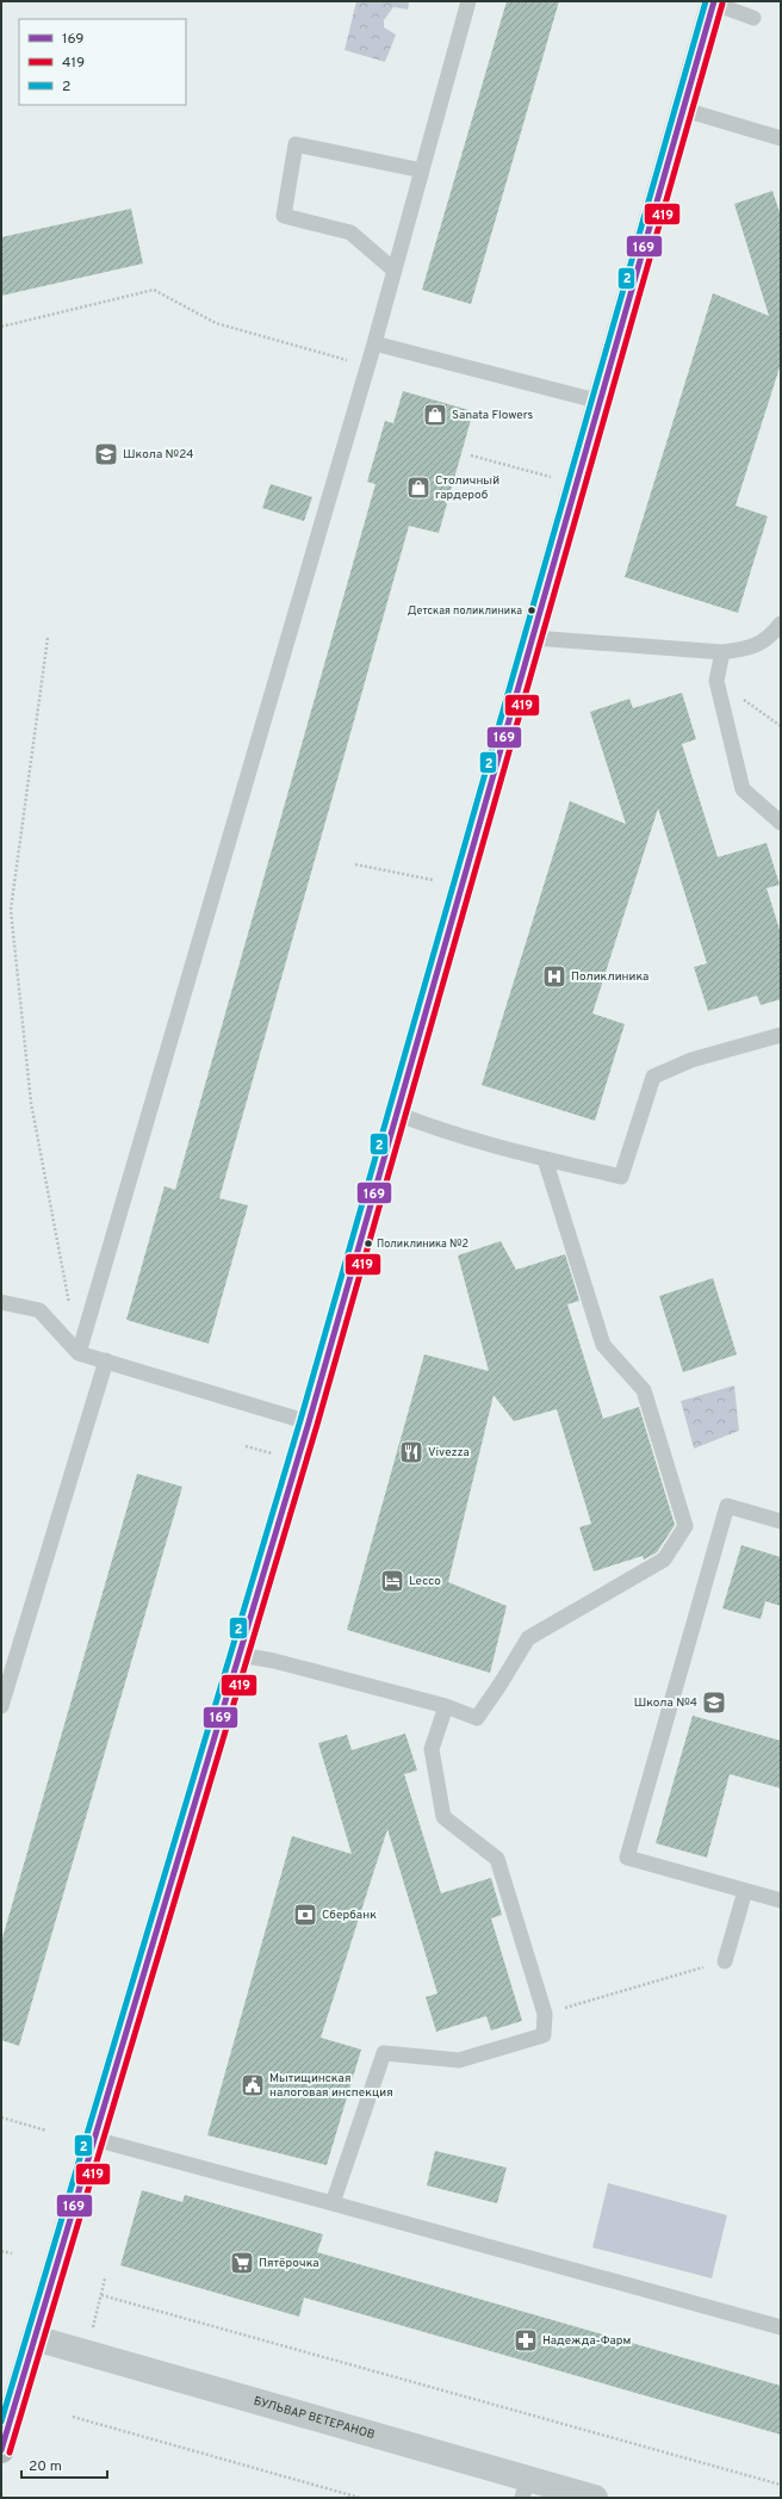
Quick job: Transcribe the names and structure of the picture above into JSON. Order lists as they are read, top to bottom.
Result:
{
  "streets": {
    "street": ["БУЛЬВАР ВЕТЕРАНОВ"]
  },
  "places": {
    "shop": ["Sanata Flowers", "Столичный гардероб"],
    "school or university": ["Школа №24", "Школа №4"],
    "other": ["Детская поликлиника", "Поликлиника №2"],
    "hospital": ["Поликлиника"],
    "restaurant": ["Vivezza"],
    "hotel": ["Lecco"],
    "bank": ["Сбербанк"],
    "public building": ["Мытищинская налоговая инспекция"],
    "supermarket": ["Пятёрочка"],
    "pharmacy": ["Надежда-Фарм"]
  },
  "lines": ["transit line 169", "transit line 2", "transit line 419"],
  "legend": ["169", "419", "2"],
  "scale_bar": "20 m"
}
